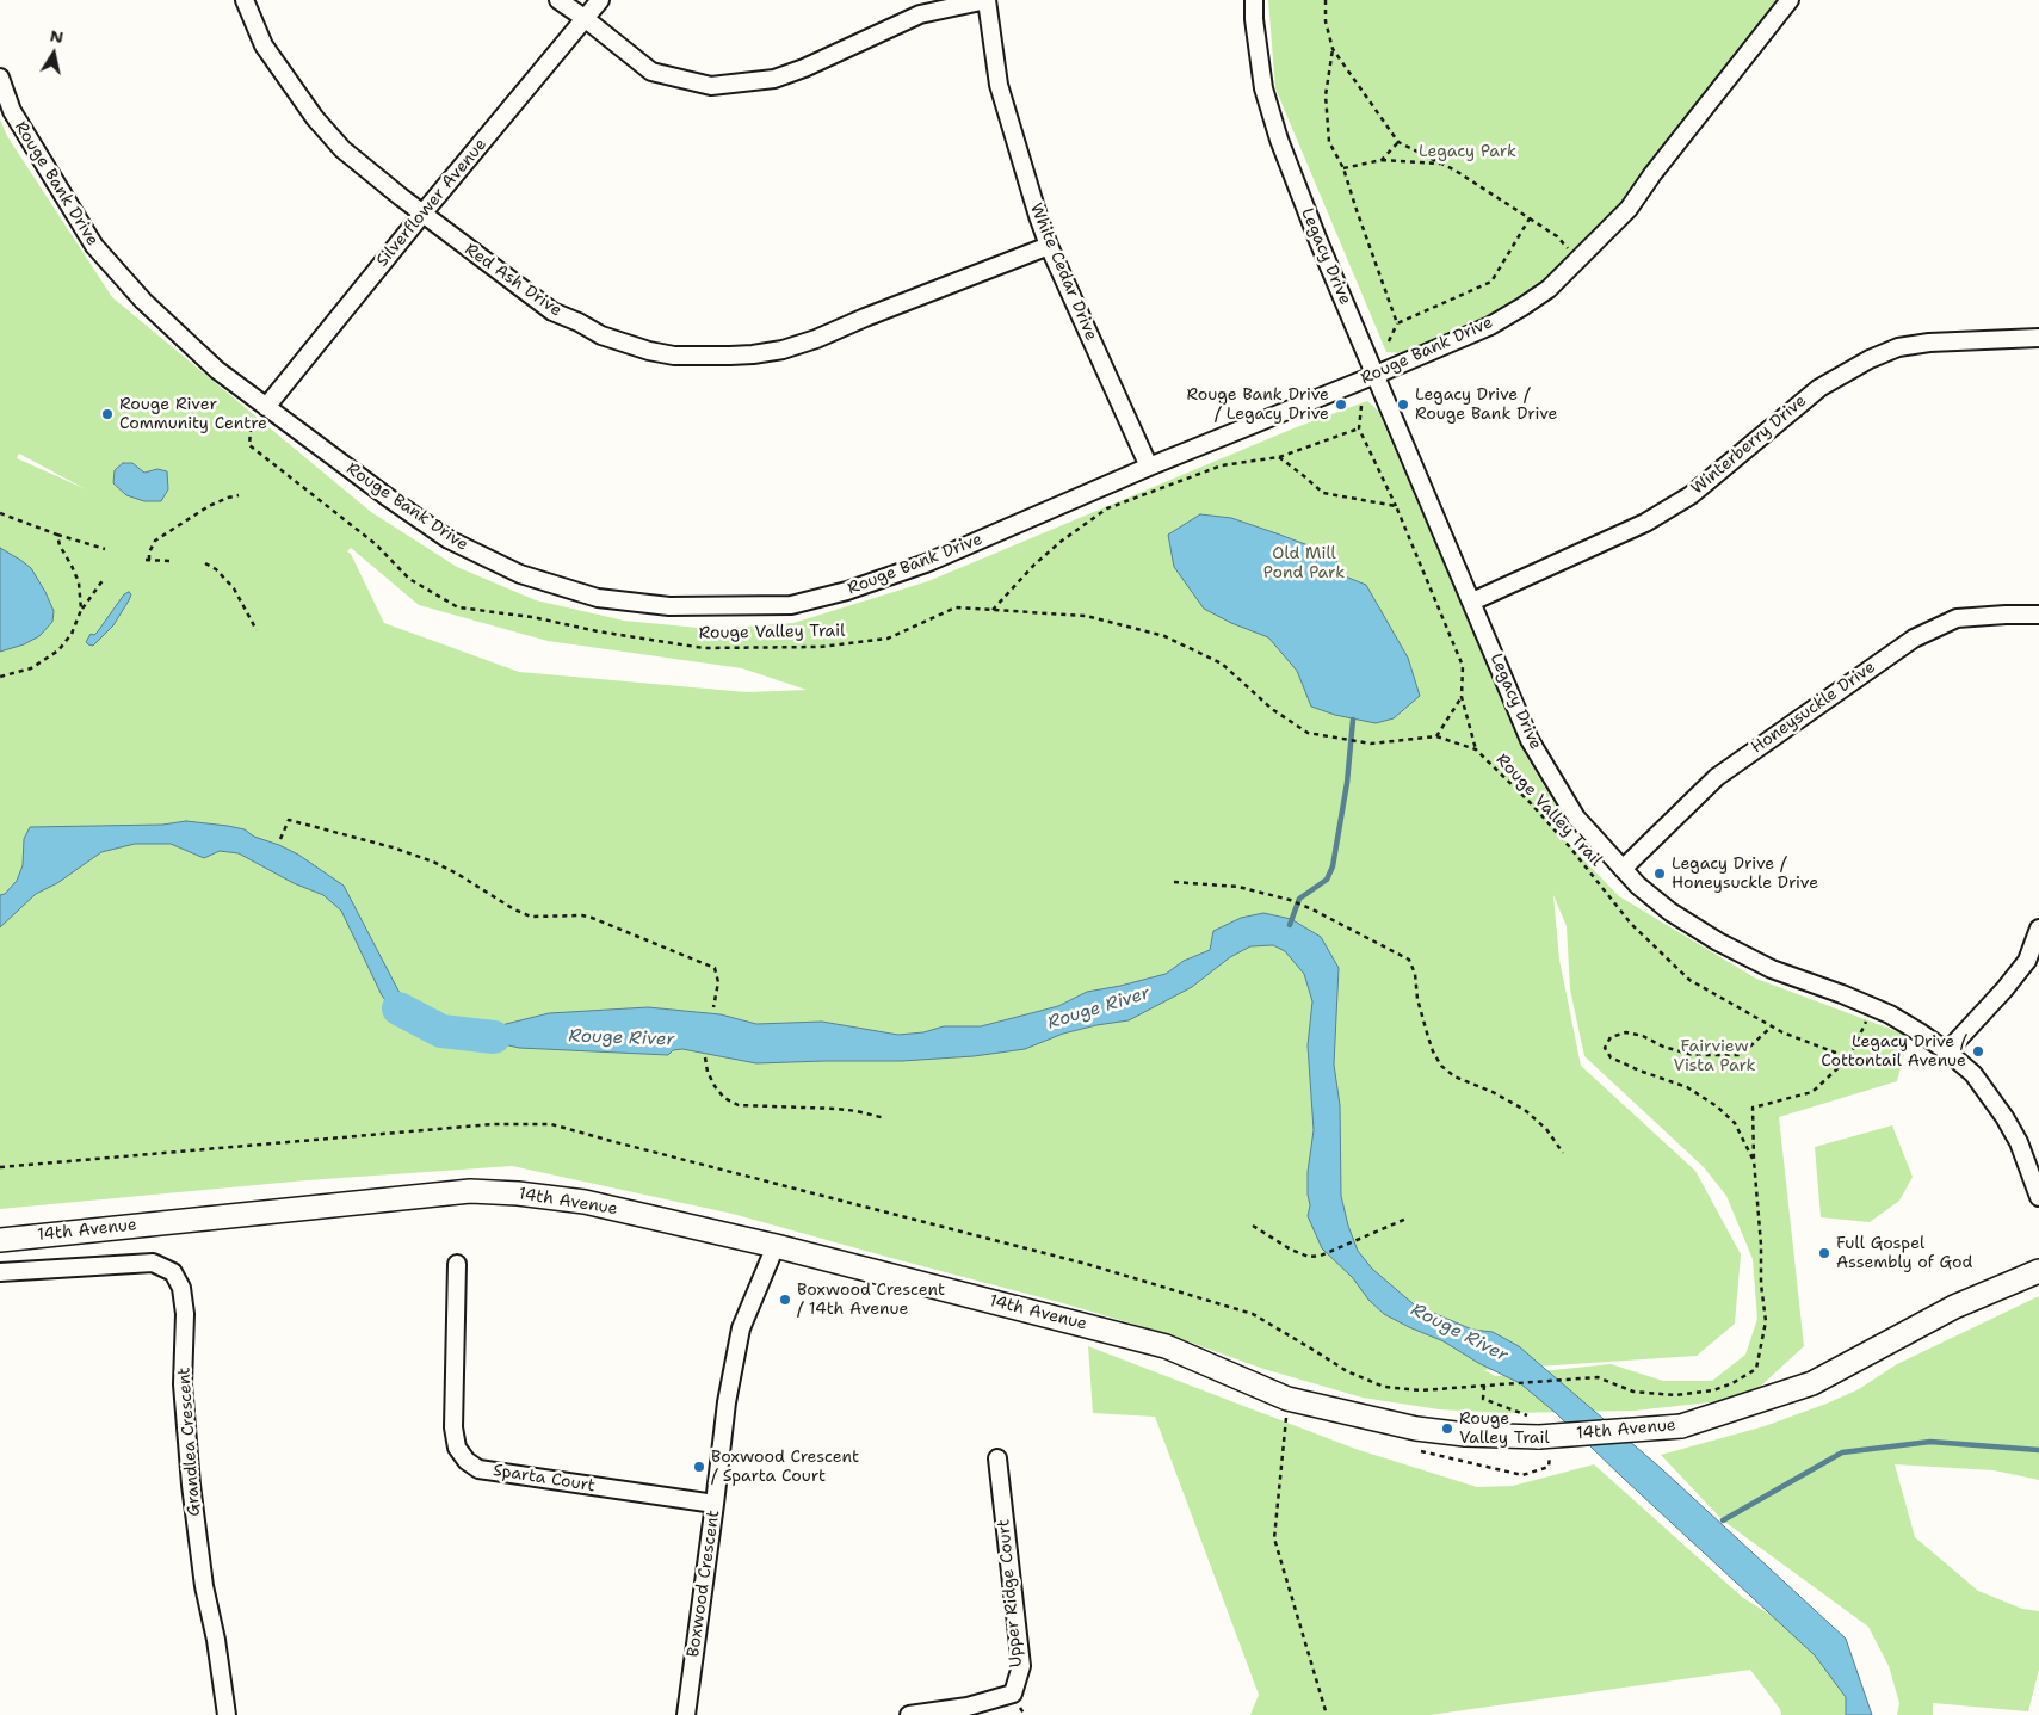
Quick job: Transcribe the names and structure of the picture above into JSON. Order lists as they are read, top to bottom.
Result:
{
  "streets": {
    "main road": ["14th Avenue"],
    "street": [
      "Rouge Bank Drive",
      "Silverflower Avenue",
      "Legacy Drive",
      "White Cedar Drive",
      "Red Ash Drive",
      "Winterberry Drive",
      "Honeysuckle Drive",
      "Grandlea Crescent",
      "Sparta Court",
      "Boxwood Crescent",
      "Upper Ridge Court"
    ],
    "path": ["Rouge Valley Trail"]
  },
  "crossings": [
    ["Rouge Bank Drive", "Silverflower Avenue"],
    ["Rouge Bank Drive", "Legacy Drive"],
    ["Rouge Bank Drive", "White Cedar Drive"],
    ["Rouge Bank Drive", "Rouge Valley Trail"],
    ["Silverflower Avenue", "Red Ash Drive"],
    ["Silverflower Avenue", "Rouge Valley Trail"],
    ["Legacy Drive", "Winterberry Drive"],
    ["Legacy Drive", "Rouge Valley Trail"],
    ["Legacy Drive", "Honeysuckle Drive"],
    ["White Cedar Drive", "Red Ash Drive"],
    ["14th Avenue", "Boxwood Crescent"],
    ["Sparta Court", "Boxwood Crescent"]
  ],
  "water": ["Rouge River"],
  "parks": ["Legacy Park", "Old Mill Pond Park", "Fairview Vista Park"],
  "places": [
    "Rouge Bank Drive / Legacy Drive",
    "Legacy Drive / Rouge Bank Drive",
    "Rouge River Community Centre",
    "Legacy Drive / Honeysuckle Drive",
    "Legacy Drive / Cottontail Avenue",
    "Full Gospel Assembly of God",
    "Boxwood Crescent / 14th Avenue",
    "Rouge Valley Trail",
    "Boxwood Crescent / Sparta Court"
  ],
  "north": "top"
}
